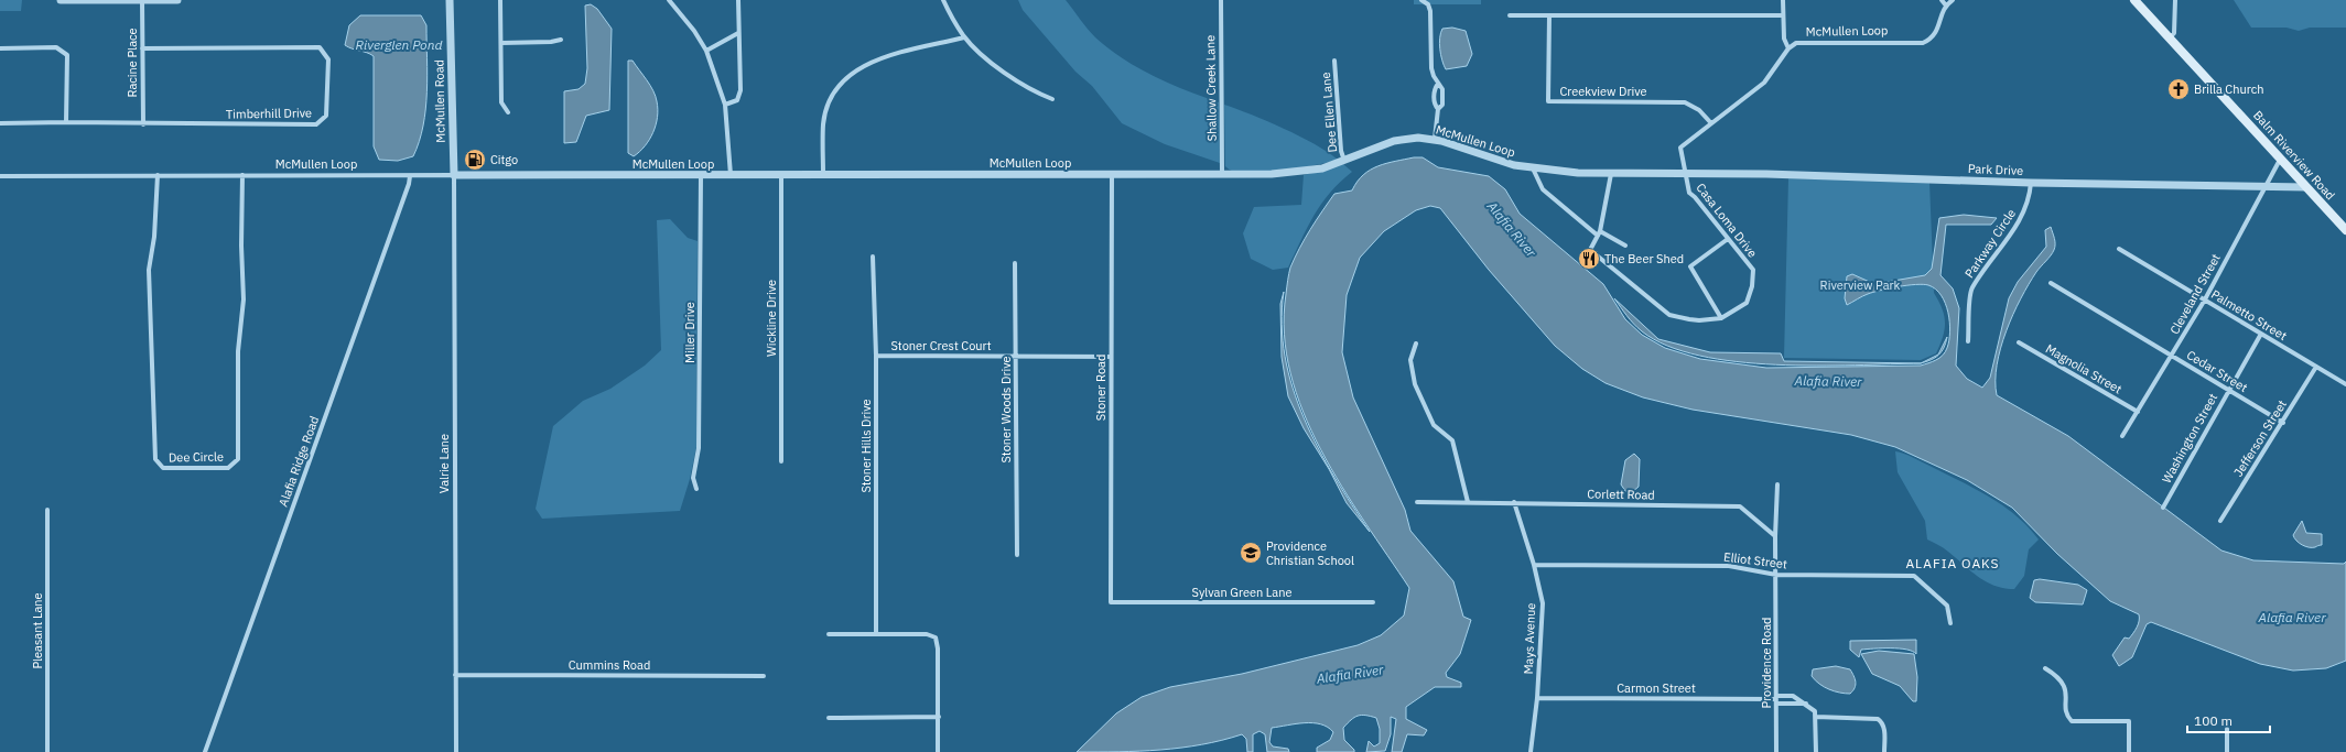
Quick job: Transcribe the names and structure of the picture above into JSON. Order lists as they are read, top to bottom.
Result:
{
  "streets": {
    "main road": ["Balm Riverview Road"],
    "street": [
      "McMullen Loop",
      "Racine Place",
      "Shallow Creek Lane",
      "Creekview Drive",
      "McMullen Road",
      "Dee Ellen Lane",
      "Timberhill Drive",
      "Park Drive",
      "Casa Loma Drive",
      "Parkway Circle",
      "Cleveland Street",
      "Palmetto Street",
      "Wickline Drive",
      "Miller Drive",
      "Stoner Crest Court",
      "Magnolia Street",
      "Cedar Street",
      "Stoner Road",
      "Stoner Woods Drive",
      "Washington Street",
      "Jefferson Street",
      "Stoner Hills Drive",
      "Dee Circle",
      "Alafia Ridge Road",
      "Valrie Lane",
      "Corlett Road",
      "Elliot Street",
      "Sylvan Green Lane",
      "Pleasant Lane",
      "Mays Avenue",
      "Providence Road",
      "Cummins Road",
      "Carmon Street"
    ]
  },
  "crossings": [
    ["McMullen Loop", "Shallow Creek Lane"],
    ["McMullen Loop", "McMullen Road"],
    ["McMullen Loop", "Dee Ellen Lane"],
    ["McMullen Loop", "Park Drive"],
    ["McMullen Loop", "Casa Loma Drive"],
    ["McMullen Loop", "Wickline Drive"],
    ["McMullen Loop", "Miller Drive"],
    ["McMullen Loop", "Stoner Road"],
    ["McMullen Loop", "Dee Circle"],
    ["McMullen Loop", "Alafia Ridge Road"],
    ["McMullen Loop", "Valrie Lane"],
    ["Racine Place", "Timberhill Drive"],
    ["McMullen Road", "Valrie Lane"],
    ["Balm Riverview Road", "Park Drive"],
    ["Balm Riverview Road", "Cleveland Street"],
    ["Park Drive", "Casa Loma Drive"],
    ["Park Drive", "Parkway Circle"],
    ["Park Drive", "Cleveland Street"],
    ["Cleveland Street", "Palmetto Street"],
    ["Cleveland Street", "Magnolia Street"],
    ["Cleveland Street", "Cedar Street"],
    ["Palmetto Street", "Washington Street"],
    ["Palmetto Street", "Jefferson Street"],
    ["Stoner Crest Court", "Stoner Road"],
    ["Stoner Crest Court", "Stoner Woods Drive"],
    ["Stoner Crest Court", "Stoner Hills Drive"],
    ["Cedar Street", "Washington Street"],
    ["Cedar Street", "Jefferson Street"],
    ["Stoner Road", "Sylvan Green Lane"],
    ["Valrie Lane", "Cummins Road"],
    ["Corlett Road", "Mays Avenue"],
    ["Elliot Street", "Mays Avenue"],
    ["Elliot Street", "Providence Road"],
    ["Mays Avenue", "Carmon Street"],
    ["Providence Road", "Carmon Street"]
  ],
  "districts": ["ALAFIA OAKS"],
  "water": ["Riverglen Pond", "Alafia River"],
  "parks": ["Riverview Park"],
  "places": {
    "church": ["Brilla Church"],
    "fuel station": ["Citgo"],
    "restaurant": ["The Beer Shed"],
    "school or university": ["Providence Christian School"]
  },
  "scale_bar": "100 m"
}
